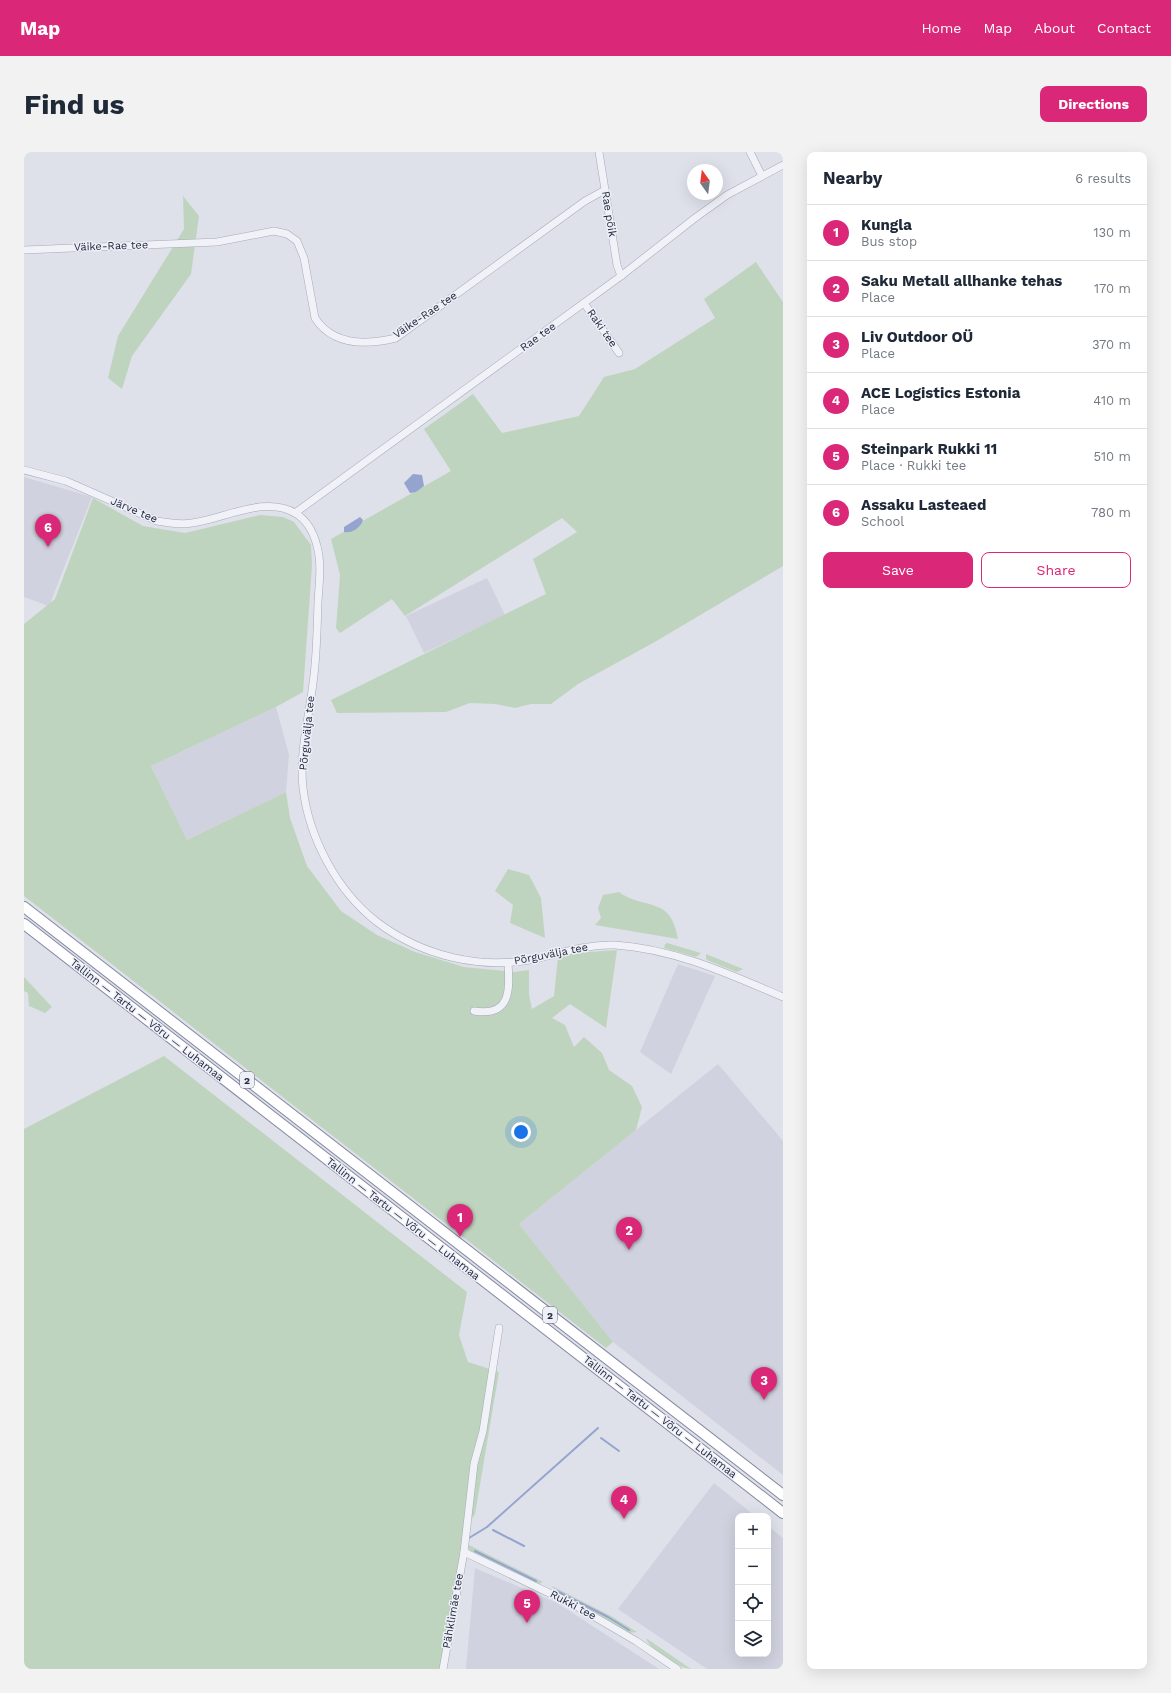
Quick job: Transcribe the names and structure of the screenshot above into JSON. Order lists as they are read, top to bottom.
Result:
{
  "streets": {
    "highway": ["Tallinn — Tartu — Võru — Luhamaa", "2"],
    "street": [
      "Rae põik",
      "Väike-Rae tee",
      "Raki tee",
      "Rae tee",
      "Järve tee",
      "Põrguvälja tee",
      "Rukki tee",
      "Pähklimäe tee"
    ]
  },
  "crossings": [
    ["Rae põik", "Väike-Rae tee"],
    ["Rae põik", "Rae tee"],
    ["Raki tee", "Rae tee"],
    ["Rae tee", "Järve tee"],
    ["Rae tee", "Põrguvälja tee"],
    ["Järve tee", "Põrguvälja tee"],
    ["Rukki tee", "Pähklimäe tee"]
  ],
  "north": "top",
  "page": {
    "header": "Map",
    "nav": [
      "Home",
      "Map",
      "About",
      "Contact"
    ],
    "buttons": [
      "Directions",
      ["Save", "Share"]
    ],
    "title": "Find us",
    "heading": ["Nearby", "6 results"],
    "list": [
      {
        "mark": "1",
        "name": "Kungla",
        "note": "Bus stop",
        "value": "130 m"
      },
      {
        "mark": "2",
        "name": "Saku Metall allhanke tehas",
        "note": "Place",
        "value": "170 m"
      },
      {
        "mark": "3",
        "name": "Liv Outdoor OÜ",
        "note": "Place",
        "value": "370 m"
      },
      {
        "mark": "4",
        "name": "ACE Logistics Estonia",
        "note": "Place",
        "value": "410 m"
      },
      {
        "mark": "5",
        "name": "Steinpark Rukki 11",
        "note": "Place · Rukki tee",
        "value": "510 m"
      },
      {
        "mark": "6",
        "name": "Assaku Lasteaed",
        "note": "School",
        "value": "780 m"
      }
    ],
    "pins": [
      "6",
      "1",
      "2",
      "3",
      "4",
      "5"
    ],
    "map_buttons": ["+", "−"]
  }
}
